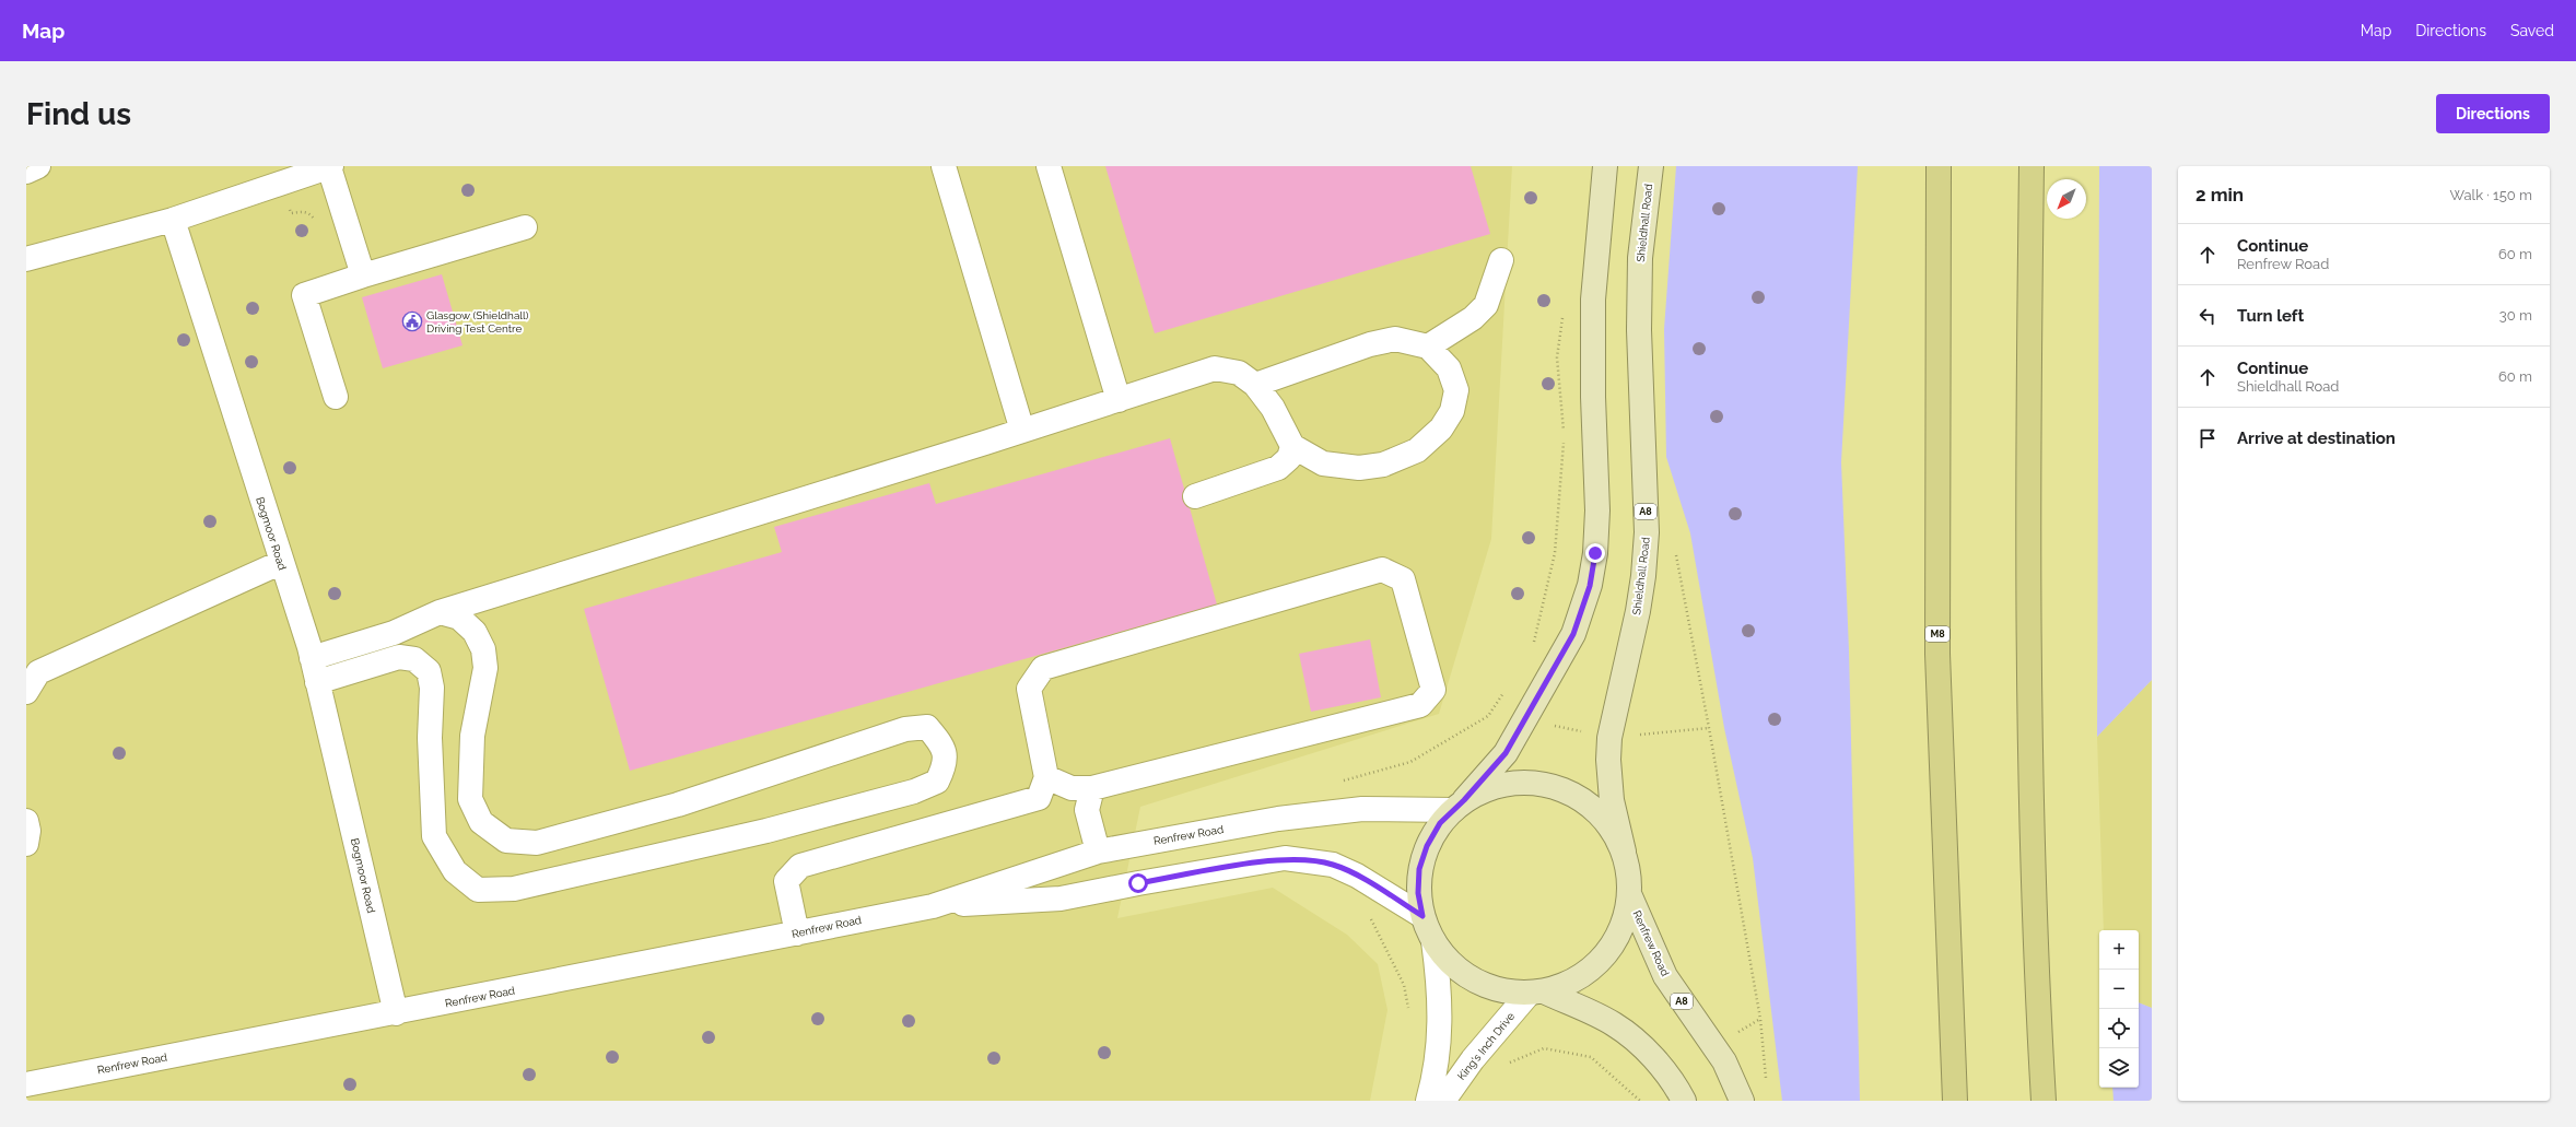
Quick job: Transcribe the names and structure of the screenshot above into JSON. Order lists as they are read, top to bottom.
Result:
{
  "streets": {
    "highway": ["M8"],
    "main road": ["Shieldhall Road", "A8", "Renfrew Road"],
    "street": ["Bogmoor Road", "King's Inch Drive"]
  },
  "crossings": [
    ["Bogmoor Road", "Renfrew Road"]
  ],
  "places": {
    "public building": ["Glasgow (Shieldhall) Driving Test Centre"]
  },
  "north": "bottom left",
  "page": {
    "header": "Map",
    "nav": ["Map", "Directions", "Saved"],
    "buttons": "Directions",
    "title": "Find us",
    "heading": ["2 min", "Walk · 150 m"],
    "list": [
      ["Continue", "Renfrew Road", "60 m"],
      ["Turn left", "30 m"],
      ["Continue", "Shieldhall Road", "60 m"],
      "Arrive at destination"
    ],
    "map_buttons": ["+", "−"]
  }
}
